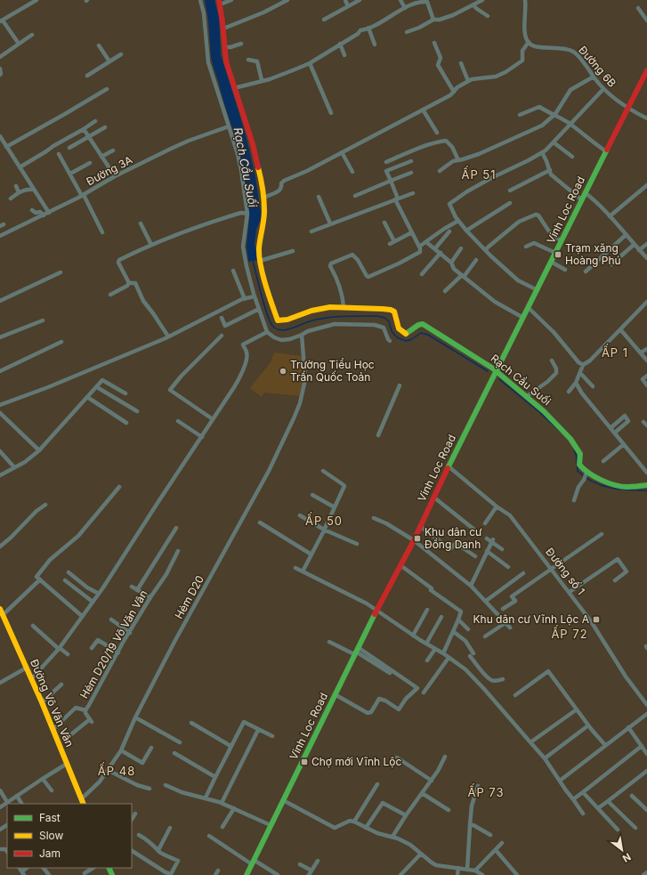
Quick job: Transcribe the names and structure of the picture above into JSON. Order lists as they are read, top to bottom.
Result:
{
  "streets": {
    "street": [
      "Đường 6B",
      "Đường 3A",
      "Vinh Loc Road",
      "Rạch Cầu Suối",
      "Đường số 1",
      "Hẻm D20",
      "Hẻm D20/19 Võ Văn Vân",
      "Đường Võ Văn Vân"
    ]
  },
  "crossings": [
    ["Đường 6B", "Vinh Loc Road"],
    ["Vinh Loc Road", "Rạch Cầu Suối"],
    ["Vinh Loc Road", "Đường số 1"],
    ["Hẻm D20", "Đường Võ Văn Vân"],
    ["Hẻm D20/19 Võ Văn Vân", "Đường Võ Văn Vân"]
  ],
  "districts": [
    "ẤP 51",
    "ẤP 1",
    "ẤP 50",
    "ẤP 72",
    "ẤP 48",
    "ẤP 73"
  ],
  "water": ["Rạch Cầu Suối"],
  "places": {
    "transit": [
      "Trạm xăng Hoàng Phú",
      "Khu dân cư Đồng Danh",
      "Khu dân cư Vĩnh Lộc A",
      "Chợ mới Vĩnh Lộc"
    ],
    "other": ["Trường Tiểu Học Trần Quốc Toản"]
  },
  "legend": ["Fast", "Slow", "Jam"],
  "north": "bottom right"
}
